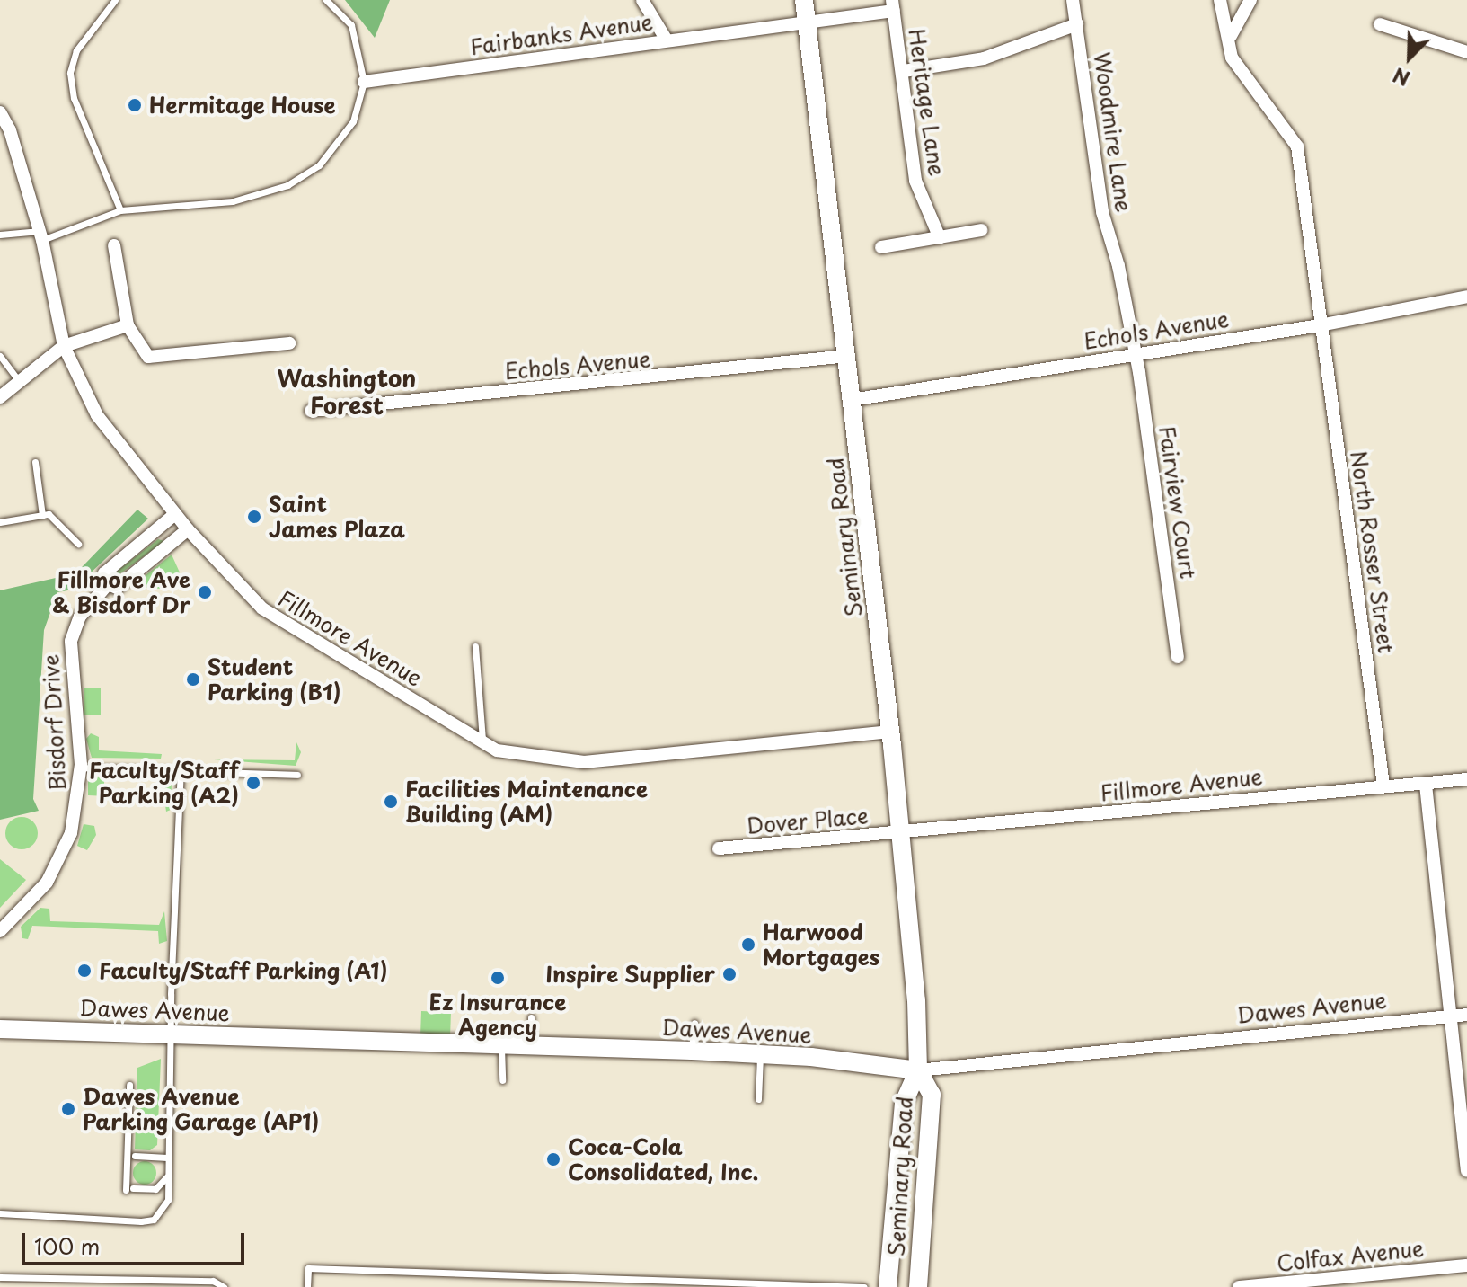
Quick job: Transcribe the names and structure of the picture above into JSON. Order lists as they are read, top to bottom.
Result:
{
  "streets": {
    "main road": ["Seminary Road", "Dawes Avenue"],
    "street": [
      "Fairbanks Avenue",
      "Heritage Lane",
      "Woodmire Lane",
      "Echols Avenue",
      "Fairview Court",
      "North Rosser Street",
      "Fillmore Avenue",
      "Bisdorf Drive",
      "Dover Place",
      "Colfax Avenue"
    ]
  },
  "crossings": [
    ["Fairbanks Avenue", "Heritage Lane"],
    ["Fairbanks Avenue", "Seminary Road"],
    ["Heritage Lane", "Seminary Road"],
    ["Woodmire Lane", "Echols Avenue"],
    ["Woodmire Lane", "Fairview Court"],
    ["Echols Avenue", "Fairview Court"],
    ["Echols Avenue", "Seminary Road"],
    ["Echols Avenue", "North Rosser Street"],
    ["Seminary Road", "Fillmore Avenue"],
    ["Seminary Road", "Dover Place"],
    ["Seminary Road", "Dawes Avenue"],
    ["North Rosser Street", "Fillmore Avenue"],
    ["Fillmore Avenue", "Bisdorf Drive"],
    ["Fillmore Avenue", "Dover Place"]
  ],
  "districts": ["Washington Forest"],
  "places": [
    "Hermitage House",
    "Saint James Plaza",
    "Fillmore Ave & Bisdorf Dr",
    "Student Parking (B1)",
    "Faculty/Staff Parking (A2)",
    "Facilities Maintenance Building (AM)",
    "Harwood Mortgages",
    "Faculty/Staff Parking (A1)",
    "Inspire Supplier",
    "Ez Insurance Agency",
    "Dawes Avenue Parking Garage (AP1)",
    "Coca-Cola Consolidated, Inc."
  ],
  "scale_bar": "100 m",
  "north": "bottom left"
}
